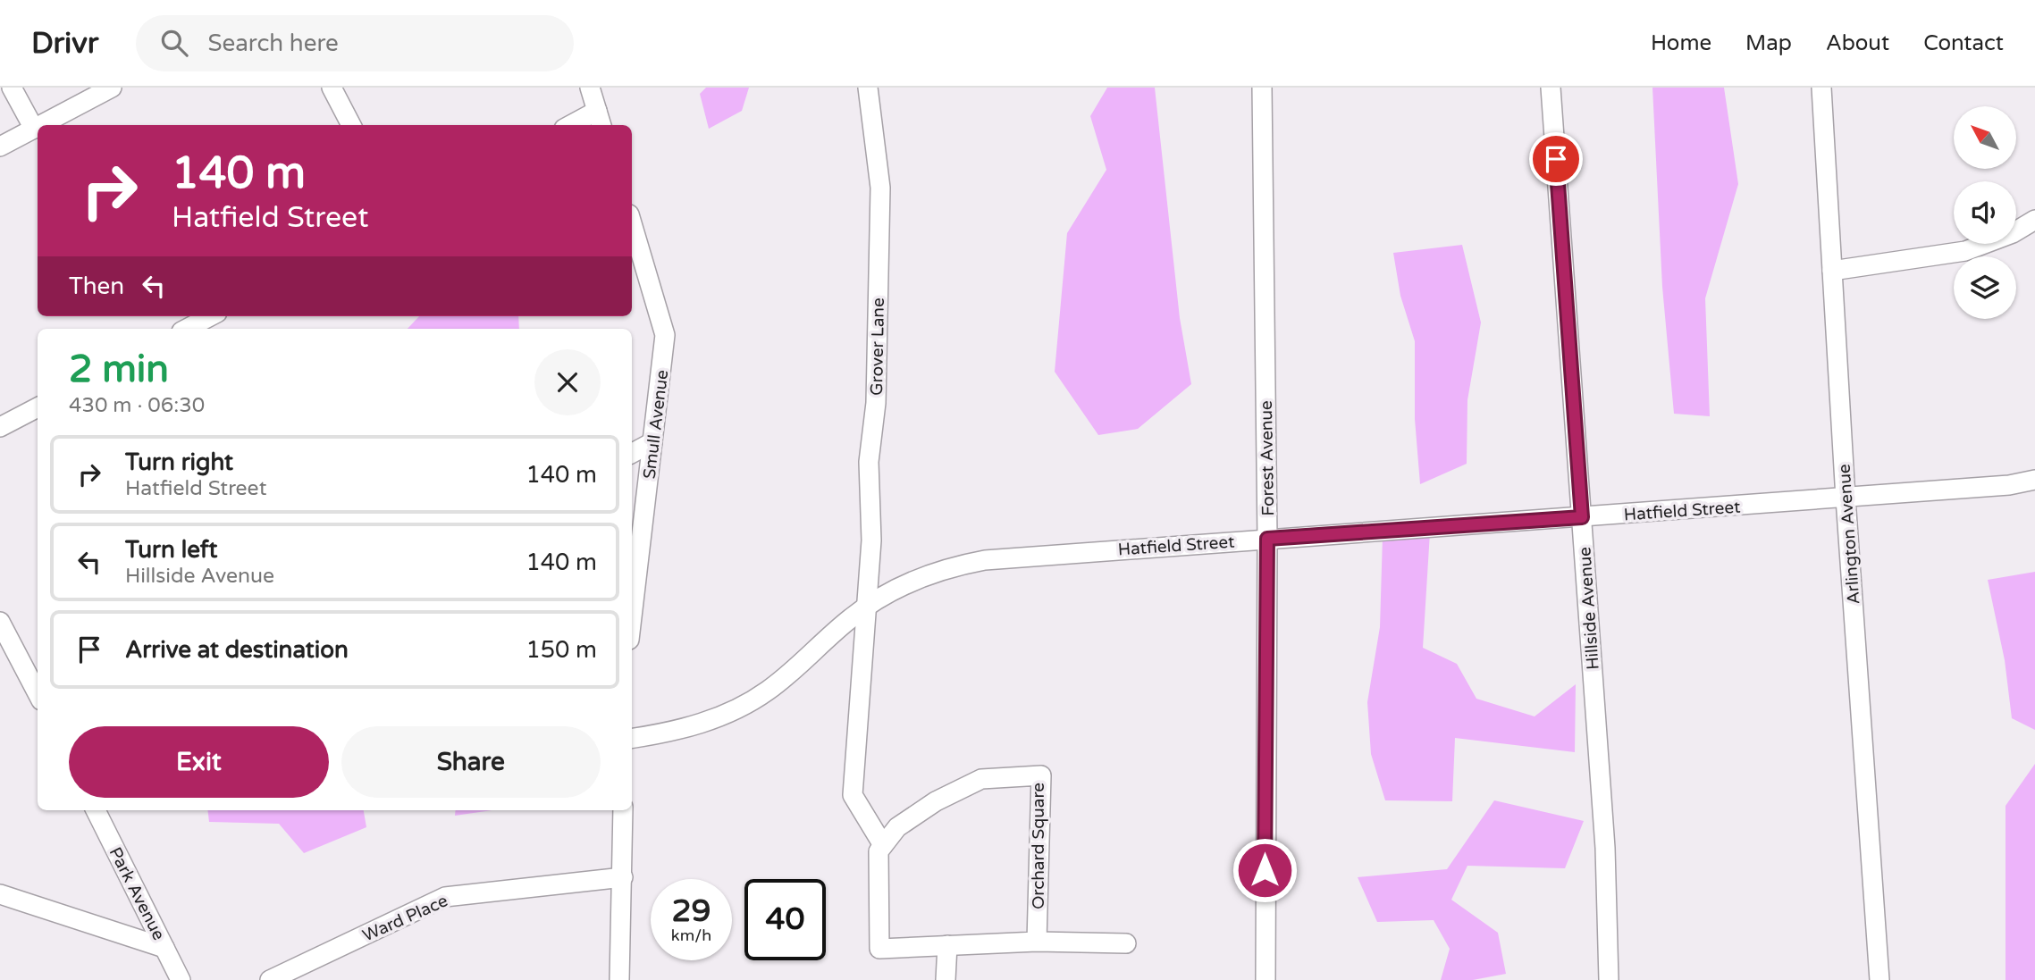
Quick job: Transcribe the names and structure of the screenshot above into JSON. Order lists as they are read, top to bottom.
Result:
{
  "streets": {
    "street": [
      "Grover Lane",
      "Smull Avenue",
      "Forest Avenue",
      "Hatfield Street",
      "Arlington Avenue",
      "Hillside Avenue",
      "Orchard Square",
      "Park Avenue",
      "Ward Place"
    ]
  },
  "crossings": [
    ["Grover Lane", "Hatfield Street"],
    ["Forest Avenue", "Hatfield Street"],
    ["Hatfield Street", "Arlington Avenue"],
    ["Hatfield Street", "Hillside Avenue"]
  ],
  "north": "top left",
  "page": {
    "header": "Drivr",
    "search": "Search here",
    "nav": [
      "Home",
      "Map",
      "About",
      "Contact"
    ],
    "turn": ["140 m", "Hatfield Street"],
    "then": "Then",
    "heading": ["2 min", "430 m · 06:30"],
    "list": [
      {
        "name": "Turn right",
        "note": "Hatfield Street",
        "value": "140 m"
      },
      {
        "name": "Turn left",
        "note": "Hillside Avenue",
        "value": "140 m"
      },
      {
        "name": "Arrive at destination",
        "value": "150 m"
      }
    ],
    "buttons": ["Exit", "Share"],
    "speed": "29 km/h",
    "limit": "40"
  }
}
